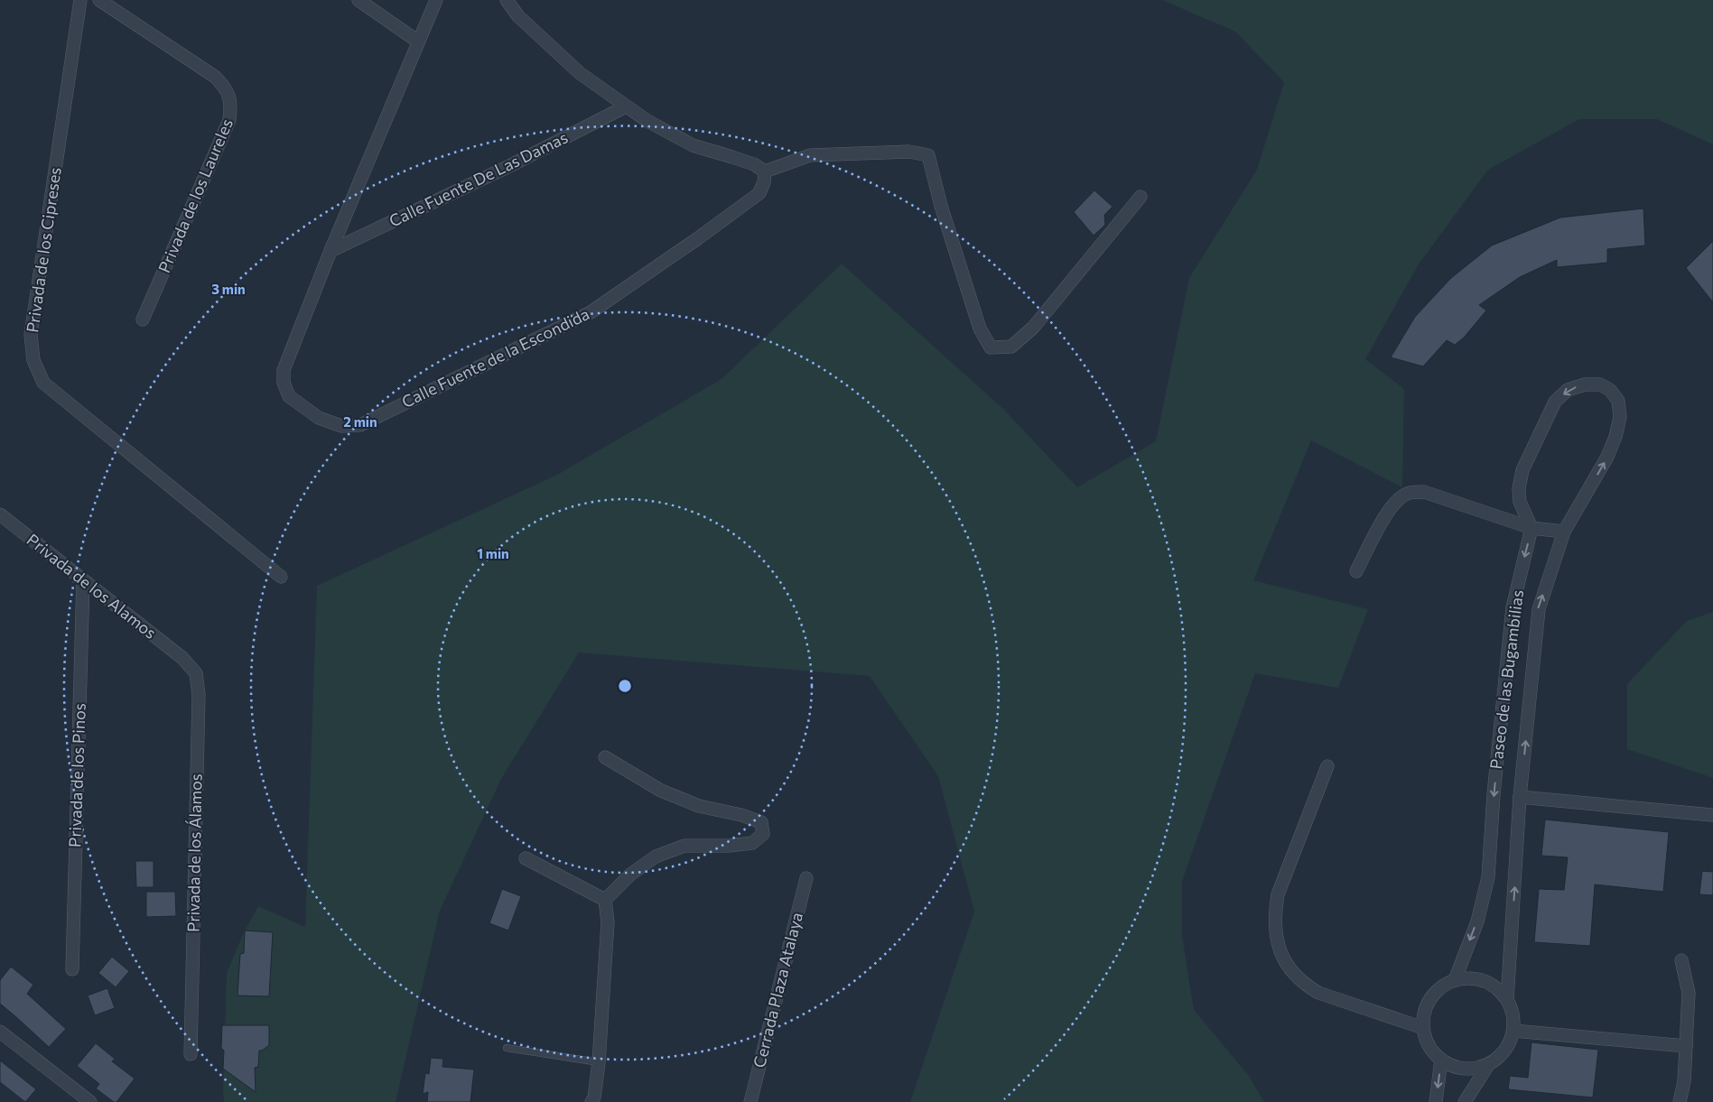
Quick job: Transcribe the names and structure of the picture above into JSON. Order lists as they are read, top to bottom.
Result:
{
  "streets": {
    "street": [
      "Calle Fuente De Las Damas",
      "Privada de los Laureles",
      "Privada de los Cipreses",
      "Calle Fuente de la Escondida",
      "Privada de los Alamos",
      "Paseo de las Bugambilias",
      "Privada de los Pinos",
      "Privada de los Álamos",
      "Cerrada Plaza Atalaya"
    ]
  },
  "crossings": [
    ["Calle Fuente De Las Damas", "Calle Fuente de la Escondida"],
    ["Privada de los Alamos", "Privada de los Pinos"],
    ["Privada de los Alamos", "Privada de los Álamos"]
  ],
  "rings": ["3 min", "2 min", "1 min"]
}
